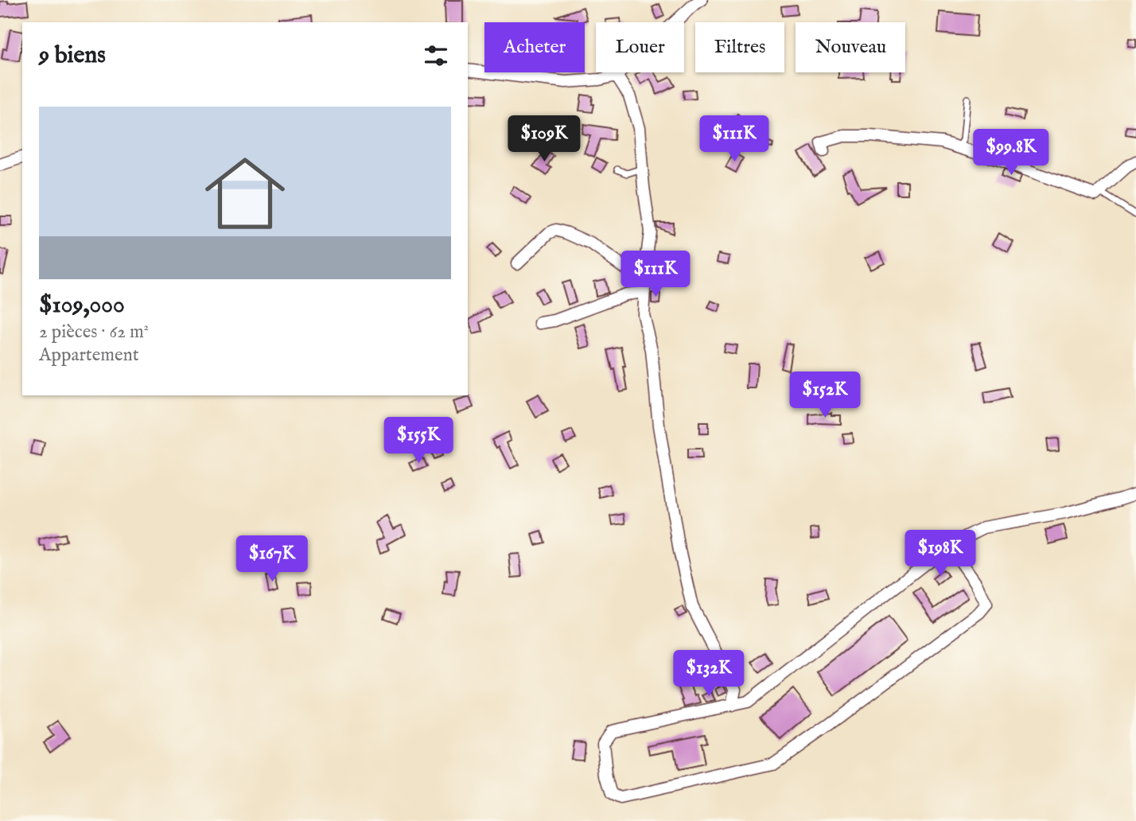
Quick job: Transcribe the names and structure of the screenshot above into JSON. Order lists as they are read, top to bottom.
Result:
{
  "page": {
    "chip": [
      "Acheter",
      "Louer",
      "Filtres",
      "Nouveau"
    ],
    "heading": "9 biens",
    "list": [
      {
        "name": "$109,000",
        "note": "2 pièces · 62 m² · Appartement"
      }
    ],
    "price": [
      "$109K",
      "$111K",
      "$99.8K",
      "$111K",
      "$152K",
      "$155K",
      "$198K",
      "$167K",
      "$132K"
    ]
  }
}
